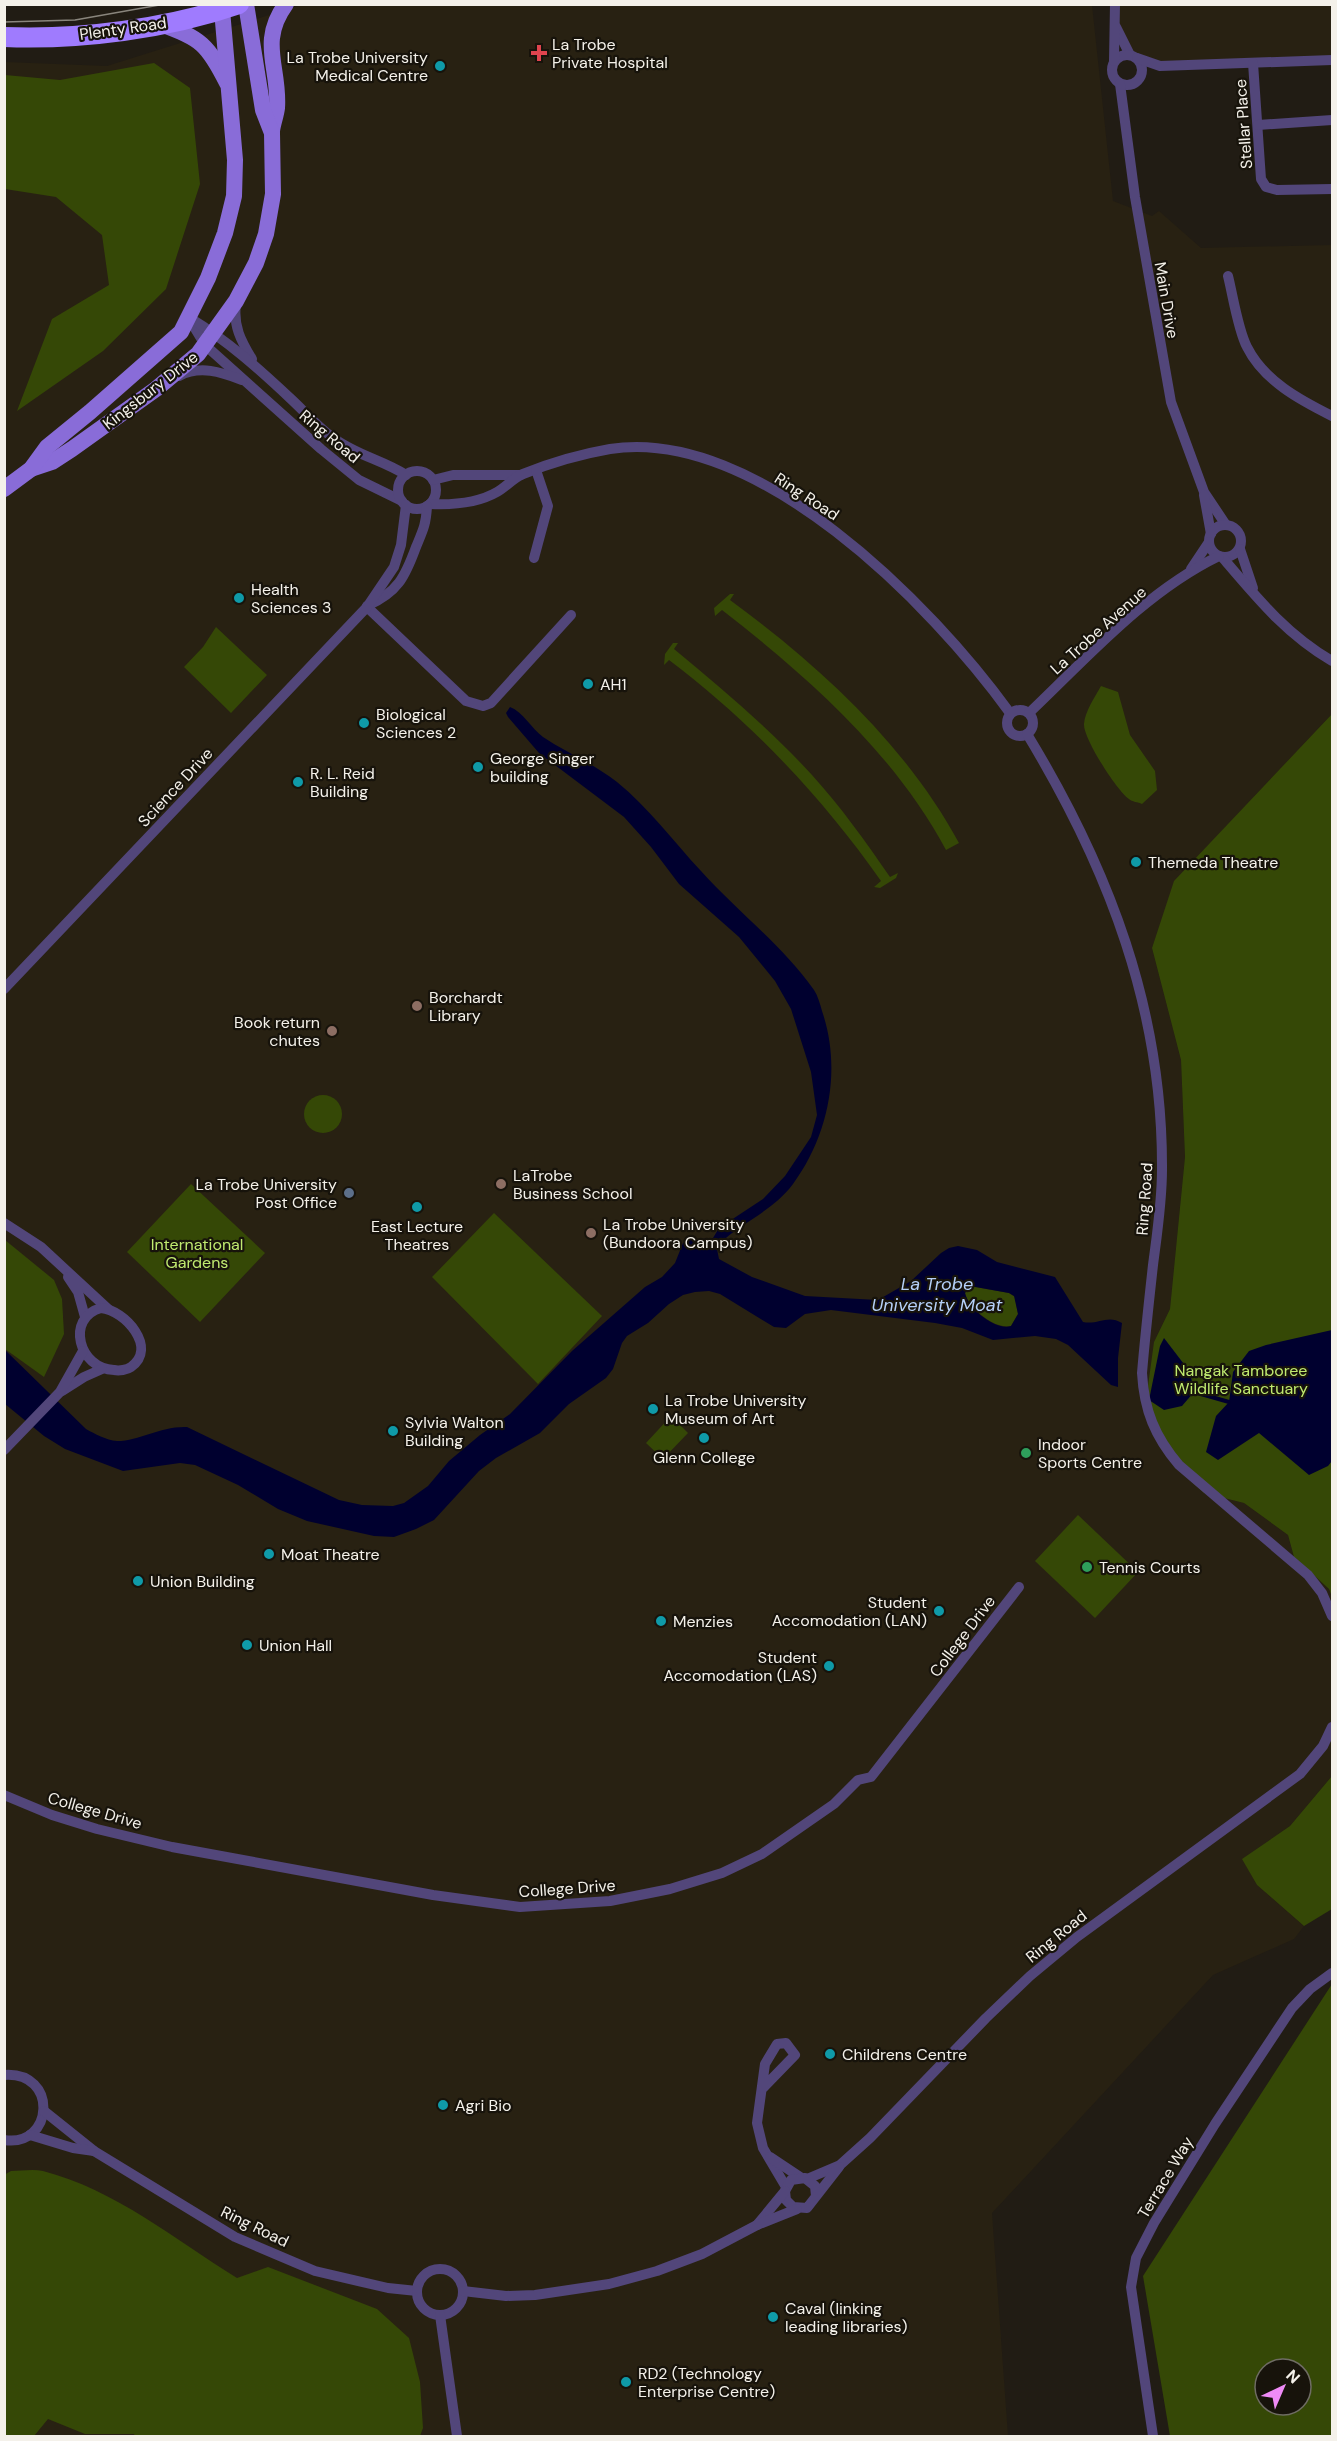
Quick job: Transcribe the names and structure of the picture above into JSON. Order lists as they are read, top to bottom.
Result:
{
  "streets": {
    "highway": ["Plenty Road"],
    "main road": ["Kingsbury Drive"],
    "street": [
      "Stellar Place",
      "Main Drive",
      "Ring Road",
      "La Trobe Avenue",
      "Science Drive",
      "College Drive",
      "Terrace Way"
    ]
  },
  "crossings": [
    ["Plenty Road", "Kingsbury Drive"],
    ["Main Drive", "La Trobe Avenue"],
    ["Kingsbury Drive", "Ring Road"],
    ["Ring Road", "La Trobe Avenue"],
    ["Ring Road", "Science Drive"]
  ],
  "water": ["La Trobe University Moat"],
  "parks": ["International Gardens", "Nangak Tamboree Wildlife Sanctuary"],
  "places": {
    "health": ["La Trobe Private Hospital"],
    "other": [
      "La Trobe University Medical Centre",
      "Health Sciences 3",
      "AH1",
      "Biological Sciences 2",
      "George Singer building",
      "R. L. Reid Building",
      "Themeda Theatre",
      "Borchardt Library",
      "Book return chutes",
      "LaTrobe Business School",
      "La Trobe University Post Office",
      "East Lecture Theatres",
      "La Trobe University (Bundoora Campus)",
      "La Trobe University Museum of Art",
      "Sylvia Walton Building",
      "Glenn College",
      "Indoor Sports Centre",
      "Moat Theatre",
      "Tennis Courts",
      "Union Building",
      "Student Accomodation (LAN)",
      "Menzies",
      "Union Hall",
      "Student Accomodation (LAS)",
      "Childrens Centre",
      "Agri Bio",
      "Caval (linking leading libraries)",
      "RD2 (Technology Enterprise Centre)"
    ]
  },
  "north": "top right"
}
